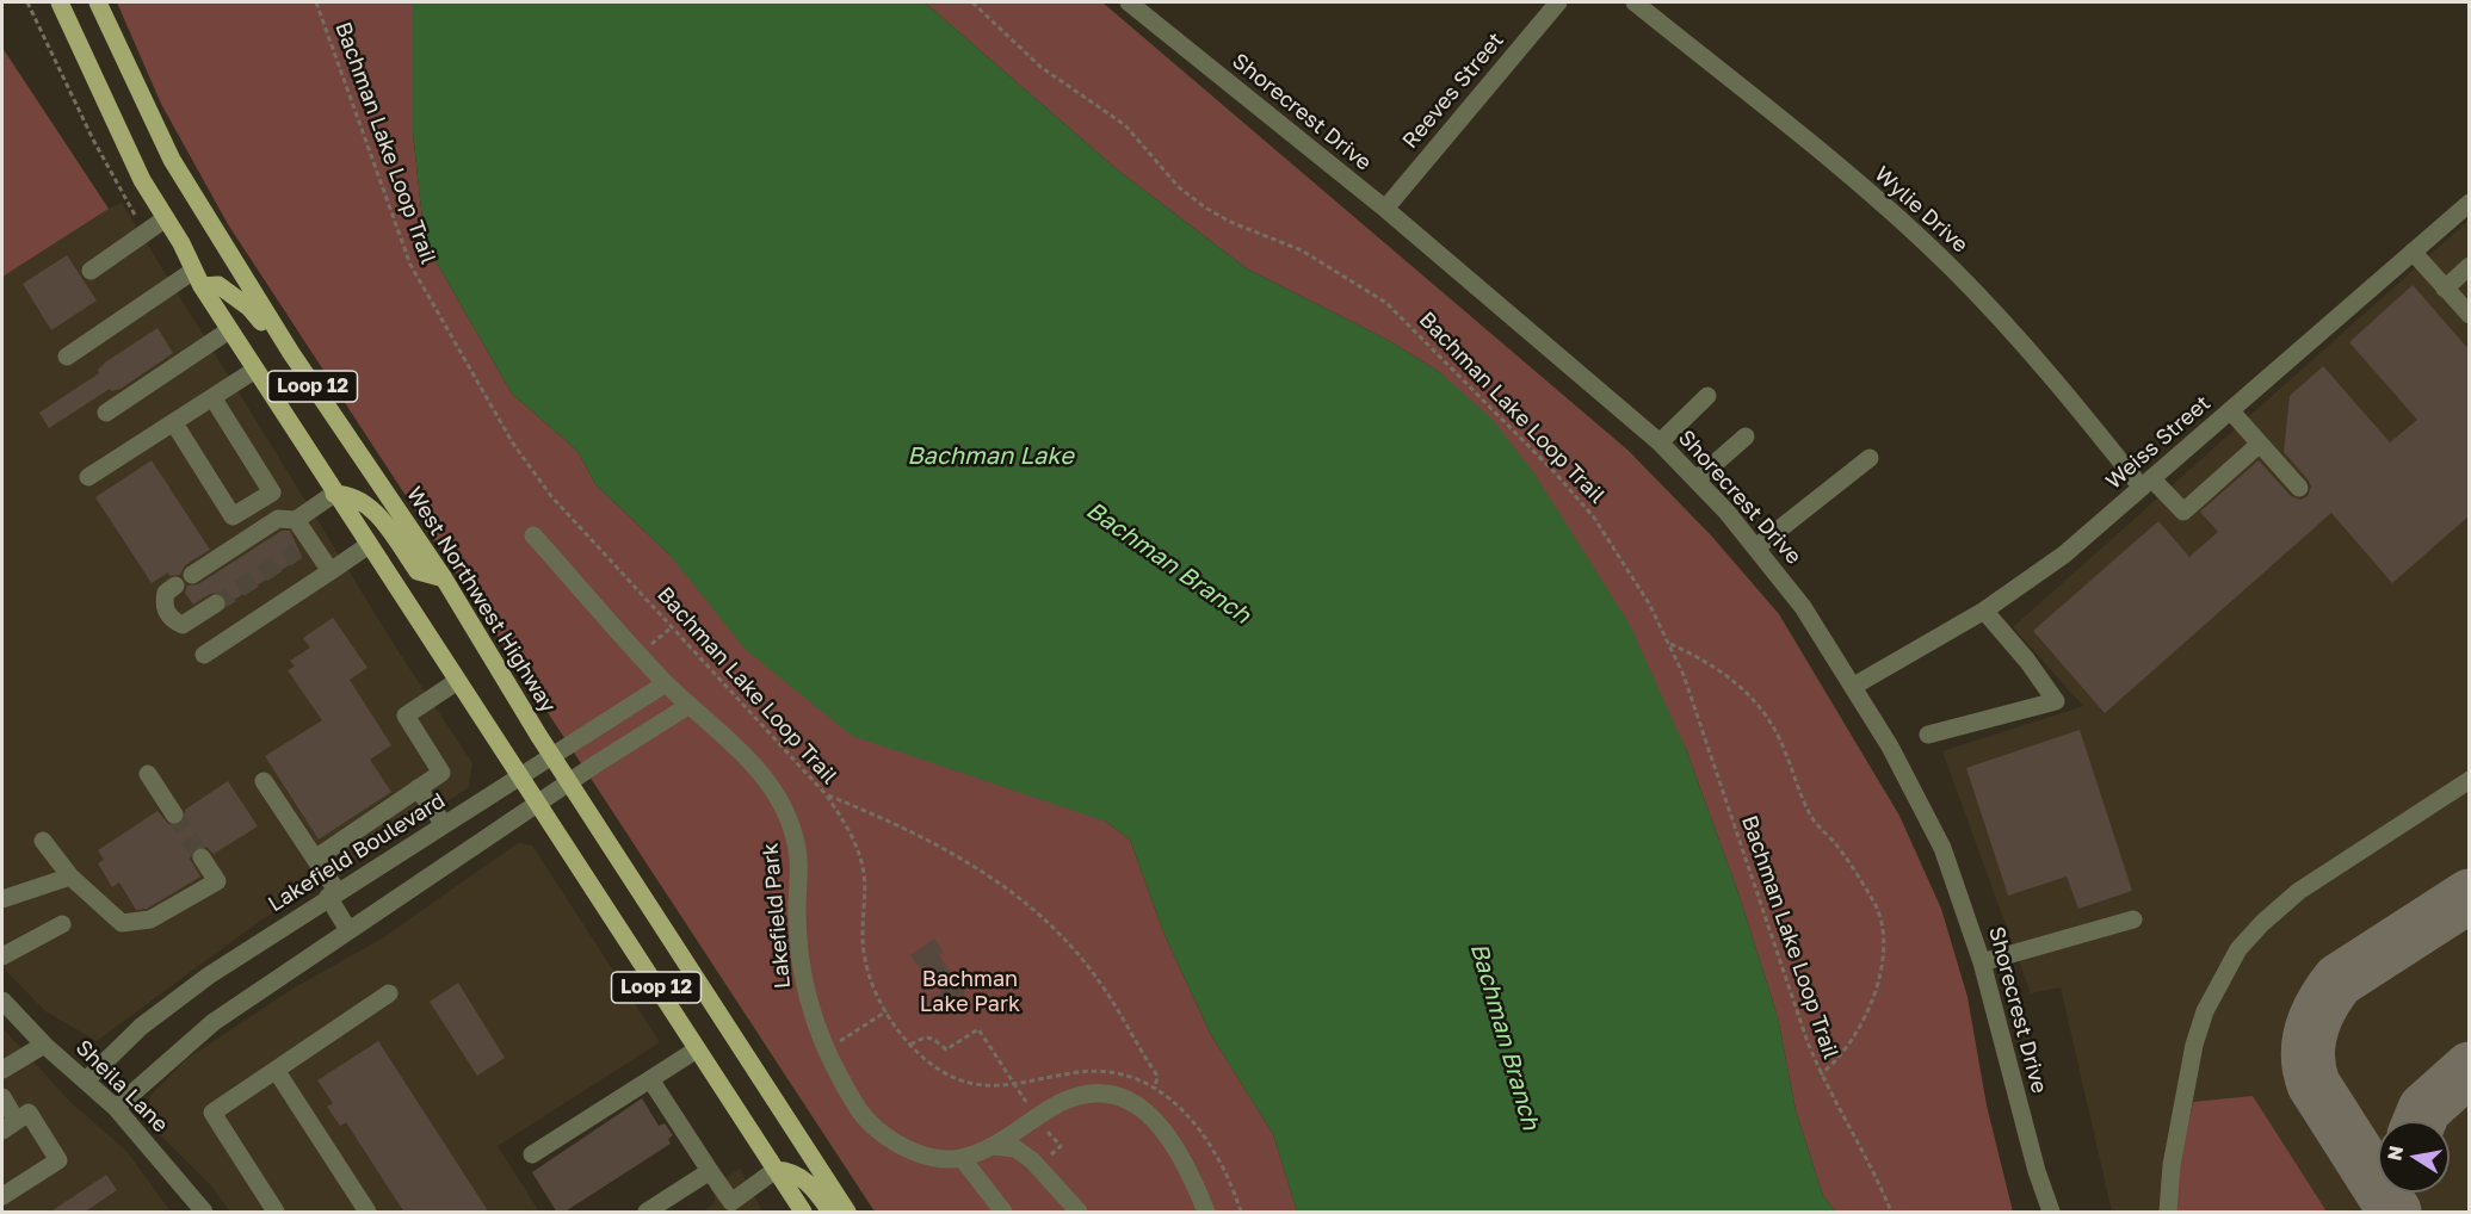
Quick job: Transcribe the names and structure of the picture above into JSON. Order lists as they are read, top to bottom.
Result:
{
  "streets": {
    "main road": ["Loop 12", "West Northwest Highway"],
    "street": [
      "Reeves Street",
      "Shorecrest Drive",
      "Wylie Drive",
      "Weiss Street",
      "Lakefield Boulevard",
      "Lakefield Park",
      "Sheila Lane"
    ],
    "path": ["Bachman Lake Loop Trail"]
  },
  "crossings": [
    ["Reeves Street", "Shorecrest Drive"],
    ["Shorecrest Drive", "Weiss Street"],
    ["Wylie Drive", "Weiss Street"],
    ["Loop 12", "Lakefield Boulevard"],
    ["West Northwest Highway", "Lakefield Boulevard"],
    ["Lakefield Boulevard", "Lakefield Park"],
    ["Lakefield Boulevard", "Sheila Lane"]
  ],
  "water": ["Bachman Lake", "Bachman Branch"],
  "parks": ["Bachman Lake Park"],
  "north": "left"
}
